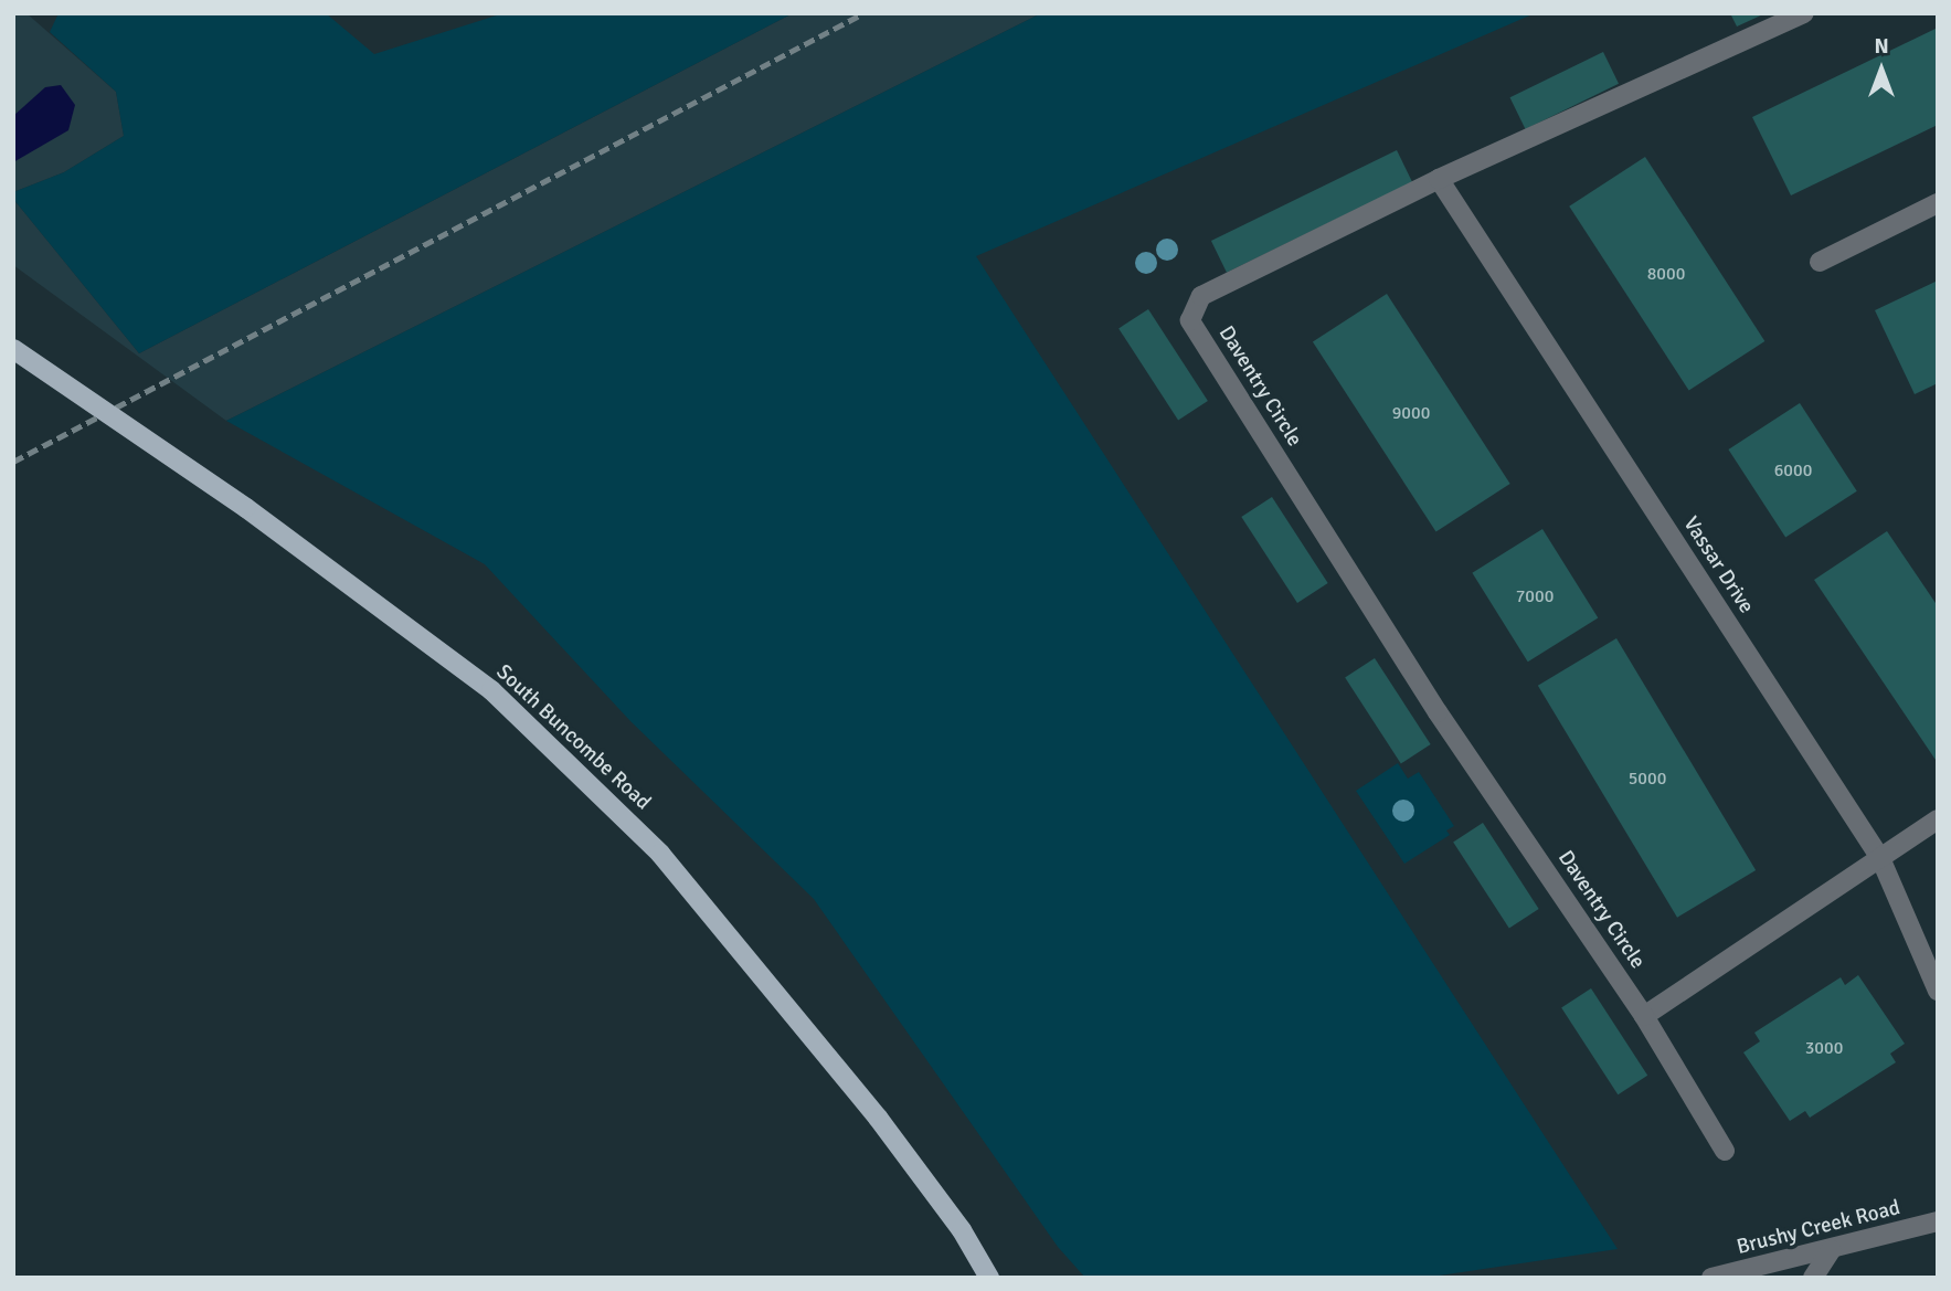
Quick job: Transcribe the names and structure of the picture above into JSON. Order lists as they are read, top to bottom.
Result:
{
  "streets": {
    "main road": ["South Buncombe Road"],
    "street": ["Daventry Circle", "Vassar Drive", "Brushy Creek Road"]
  },
  "crossings": [
    ["Daventry Circle", "Vassar Drive"]
  ],
  "house_numbers": [
    "8000",
    "9000",
    "6000",
    "7000",
    "5000",
    "3000"
  ],
  "north": "top"
}
